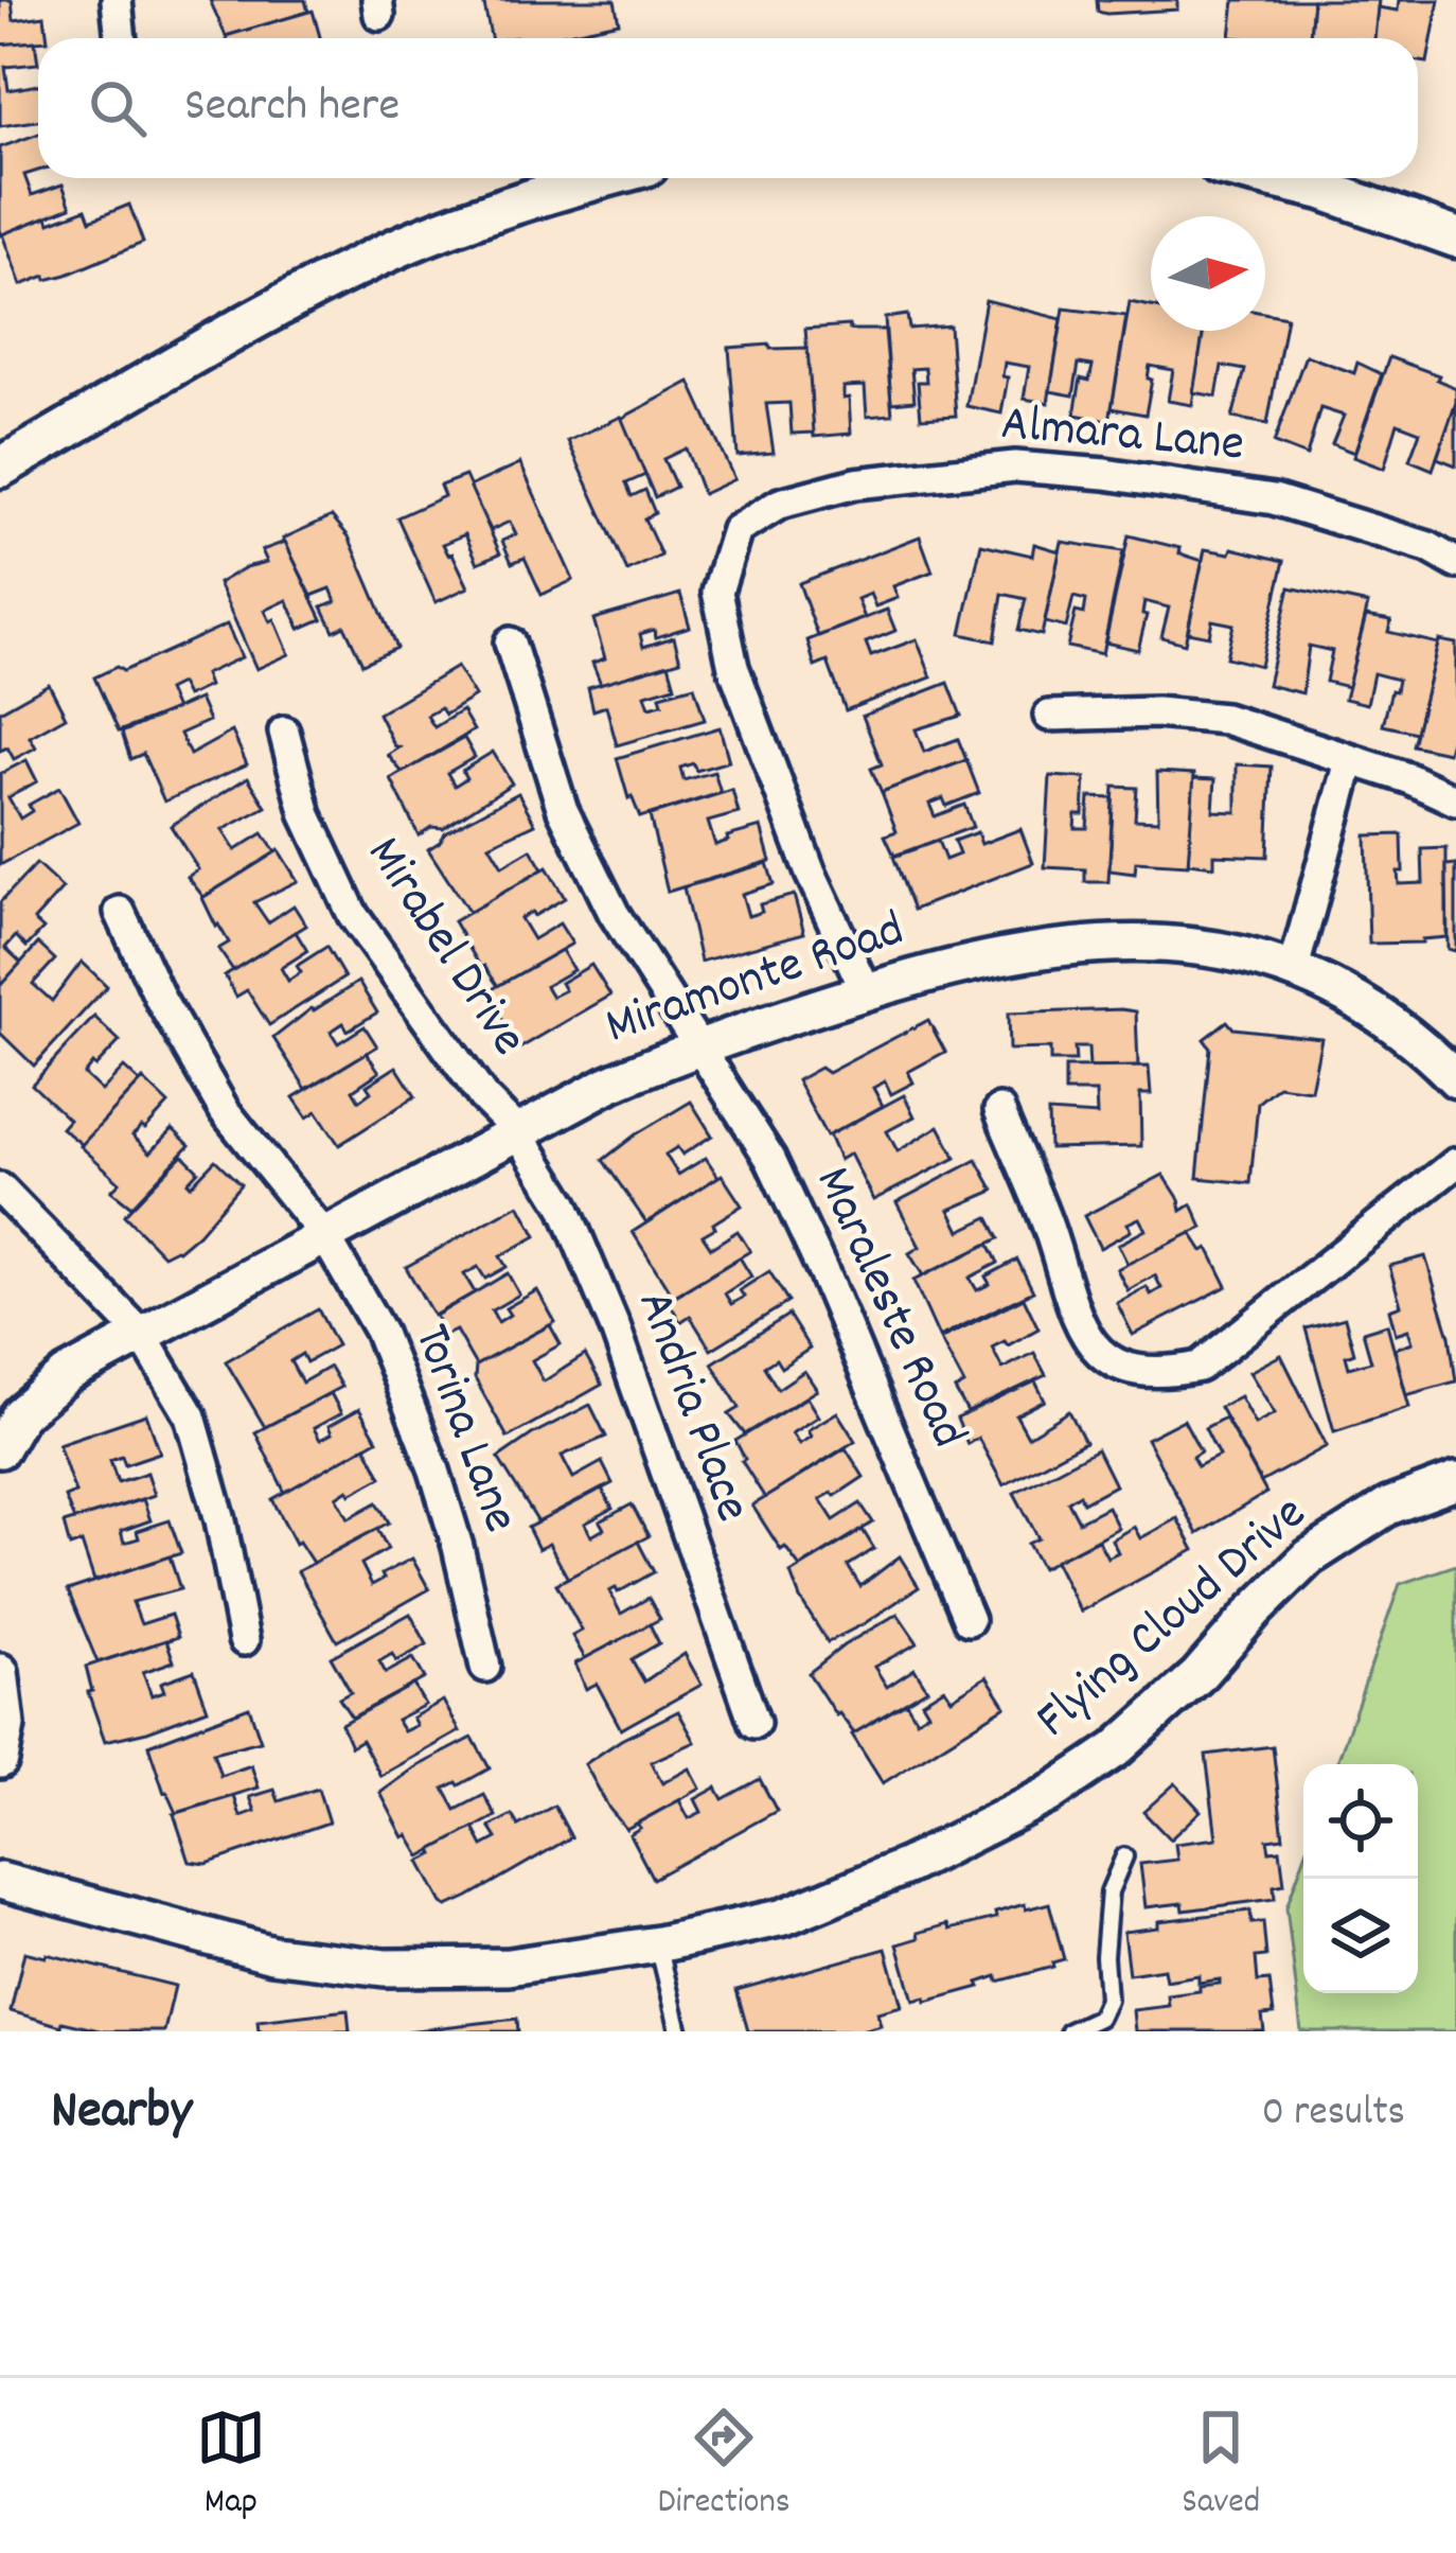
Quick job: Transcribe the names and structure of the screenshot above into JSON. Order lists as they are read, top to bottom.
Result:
{
  "streets": {
    "street": [
      "Almara Lane",
      "Mirabel Drive",
      "Miramonte Road",
      "Maraleste Road",
      "Andria Place",
      "Torina Lane",
      "Flying Cloud Drive"
    ]
  },
  "crossings": [
    ["Almara Lane", "Miramonte Road"],
    ["Mirabel Drive", "Miramonte Road"],
    ["Mirabel Drive", "Andria Place"],
    ["Miramonte Road", "Maraleste Road"],
    ["Miramonte Road", "Andria Place"],
    ["Miramonte Road", "Torina Lane"]
  ],
  "north": "right",
  "page": {
    "search": "Search here",
    "heading": ["Nearby", "0 results"],
    "nav": ["Map", "Directions", "Saved"]
  }
}
